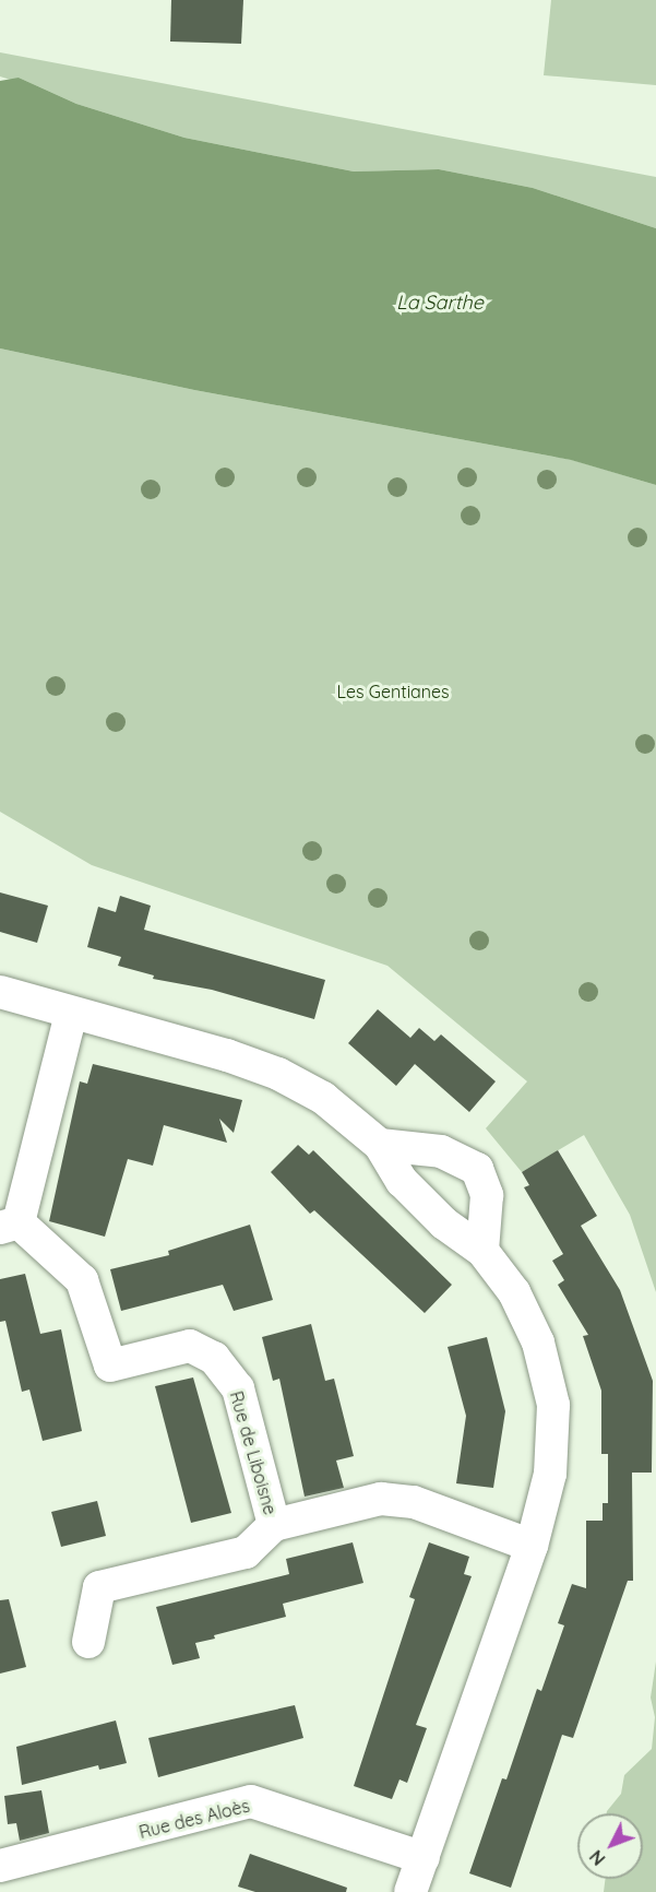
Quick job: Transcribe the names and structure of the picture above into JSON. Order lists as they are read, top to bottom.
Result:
{
  "streets": {
    "street": ["Rue de Liboisne", "Rue des Aloès"]
  },
  "water": ["La Sarthe"],
  "parks": ["Les Gentianes"],
  "north": "bottom left"
}
